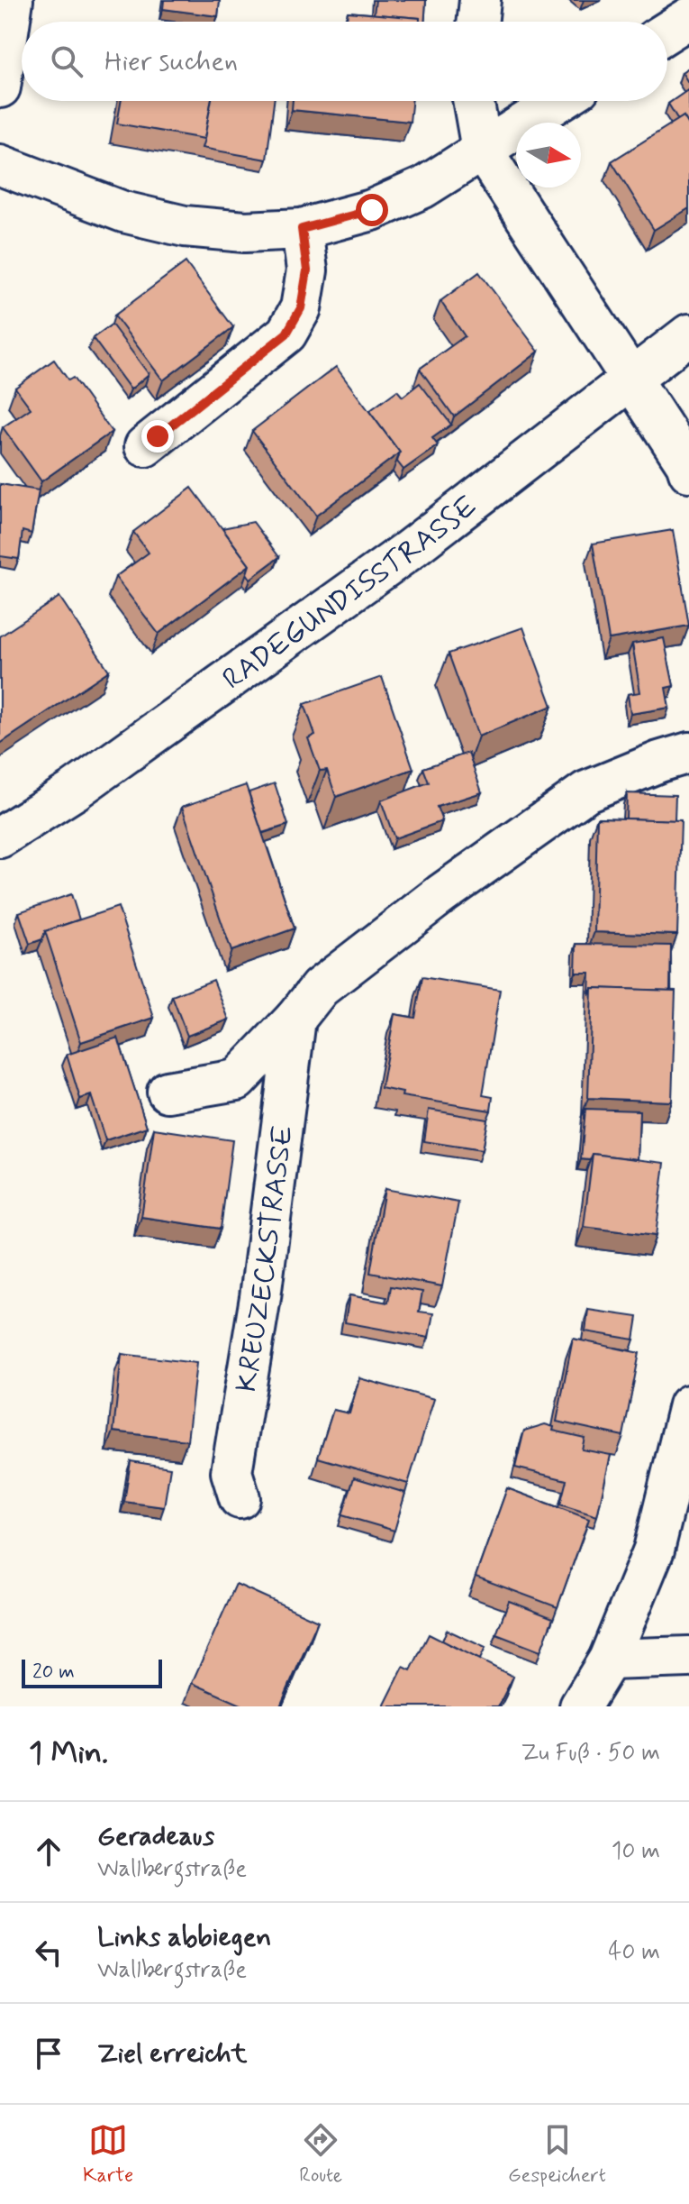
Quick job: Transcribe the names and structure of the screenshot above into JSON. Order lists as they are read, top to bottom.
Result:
{
  "streets": {
    "street": ["RADEGUNDISSTRASSE", "KREUZECKSTRASSE"]
  },
  "scale_bar": "20 m",
  "north": "right",
  "page": {
    "search": "Hier suchen",
    "scale": "20 m",
    "heading": ["1 Min.", "Zu Fuß · 50 m"],
    "list": [
      ["Geradeaus", "Wallbergstraße", "10 m"],
      ["Links abbiegen", "Wallbergstraße", "40 m"],
      "Ziel erreicht"
    ],
    "nav": ["Karte", "Route", "Gespeichert"]
  }
}
